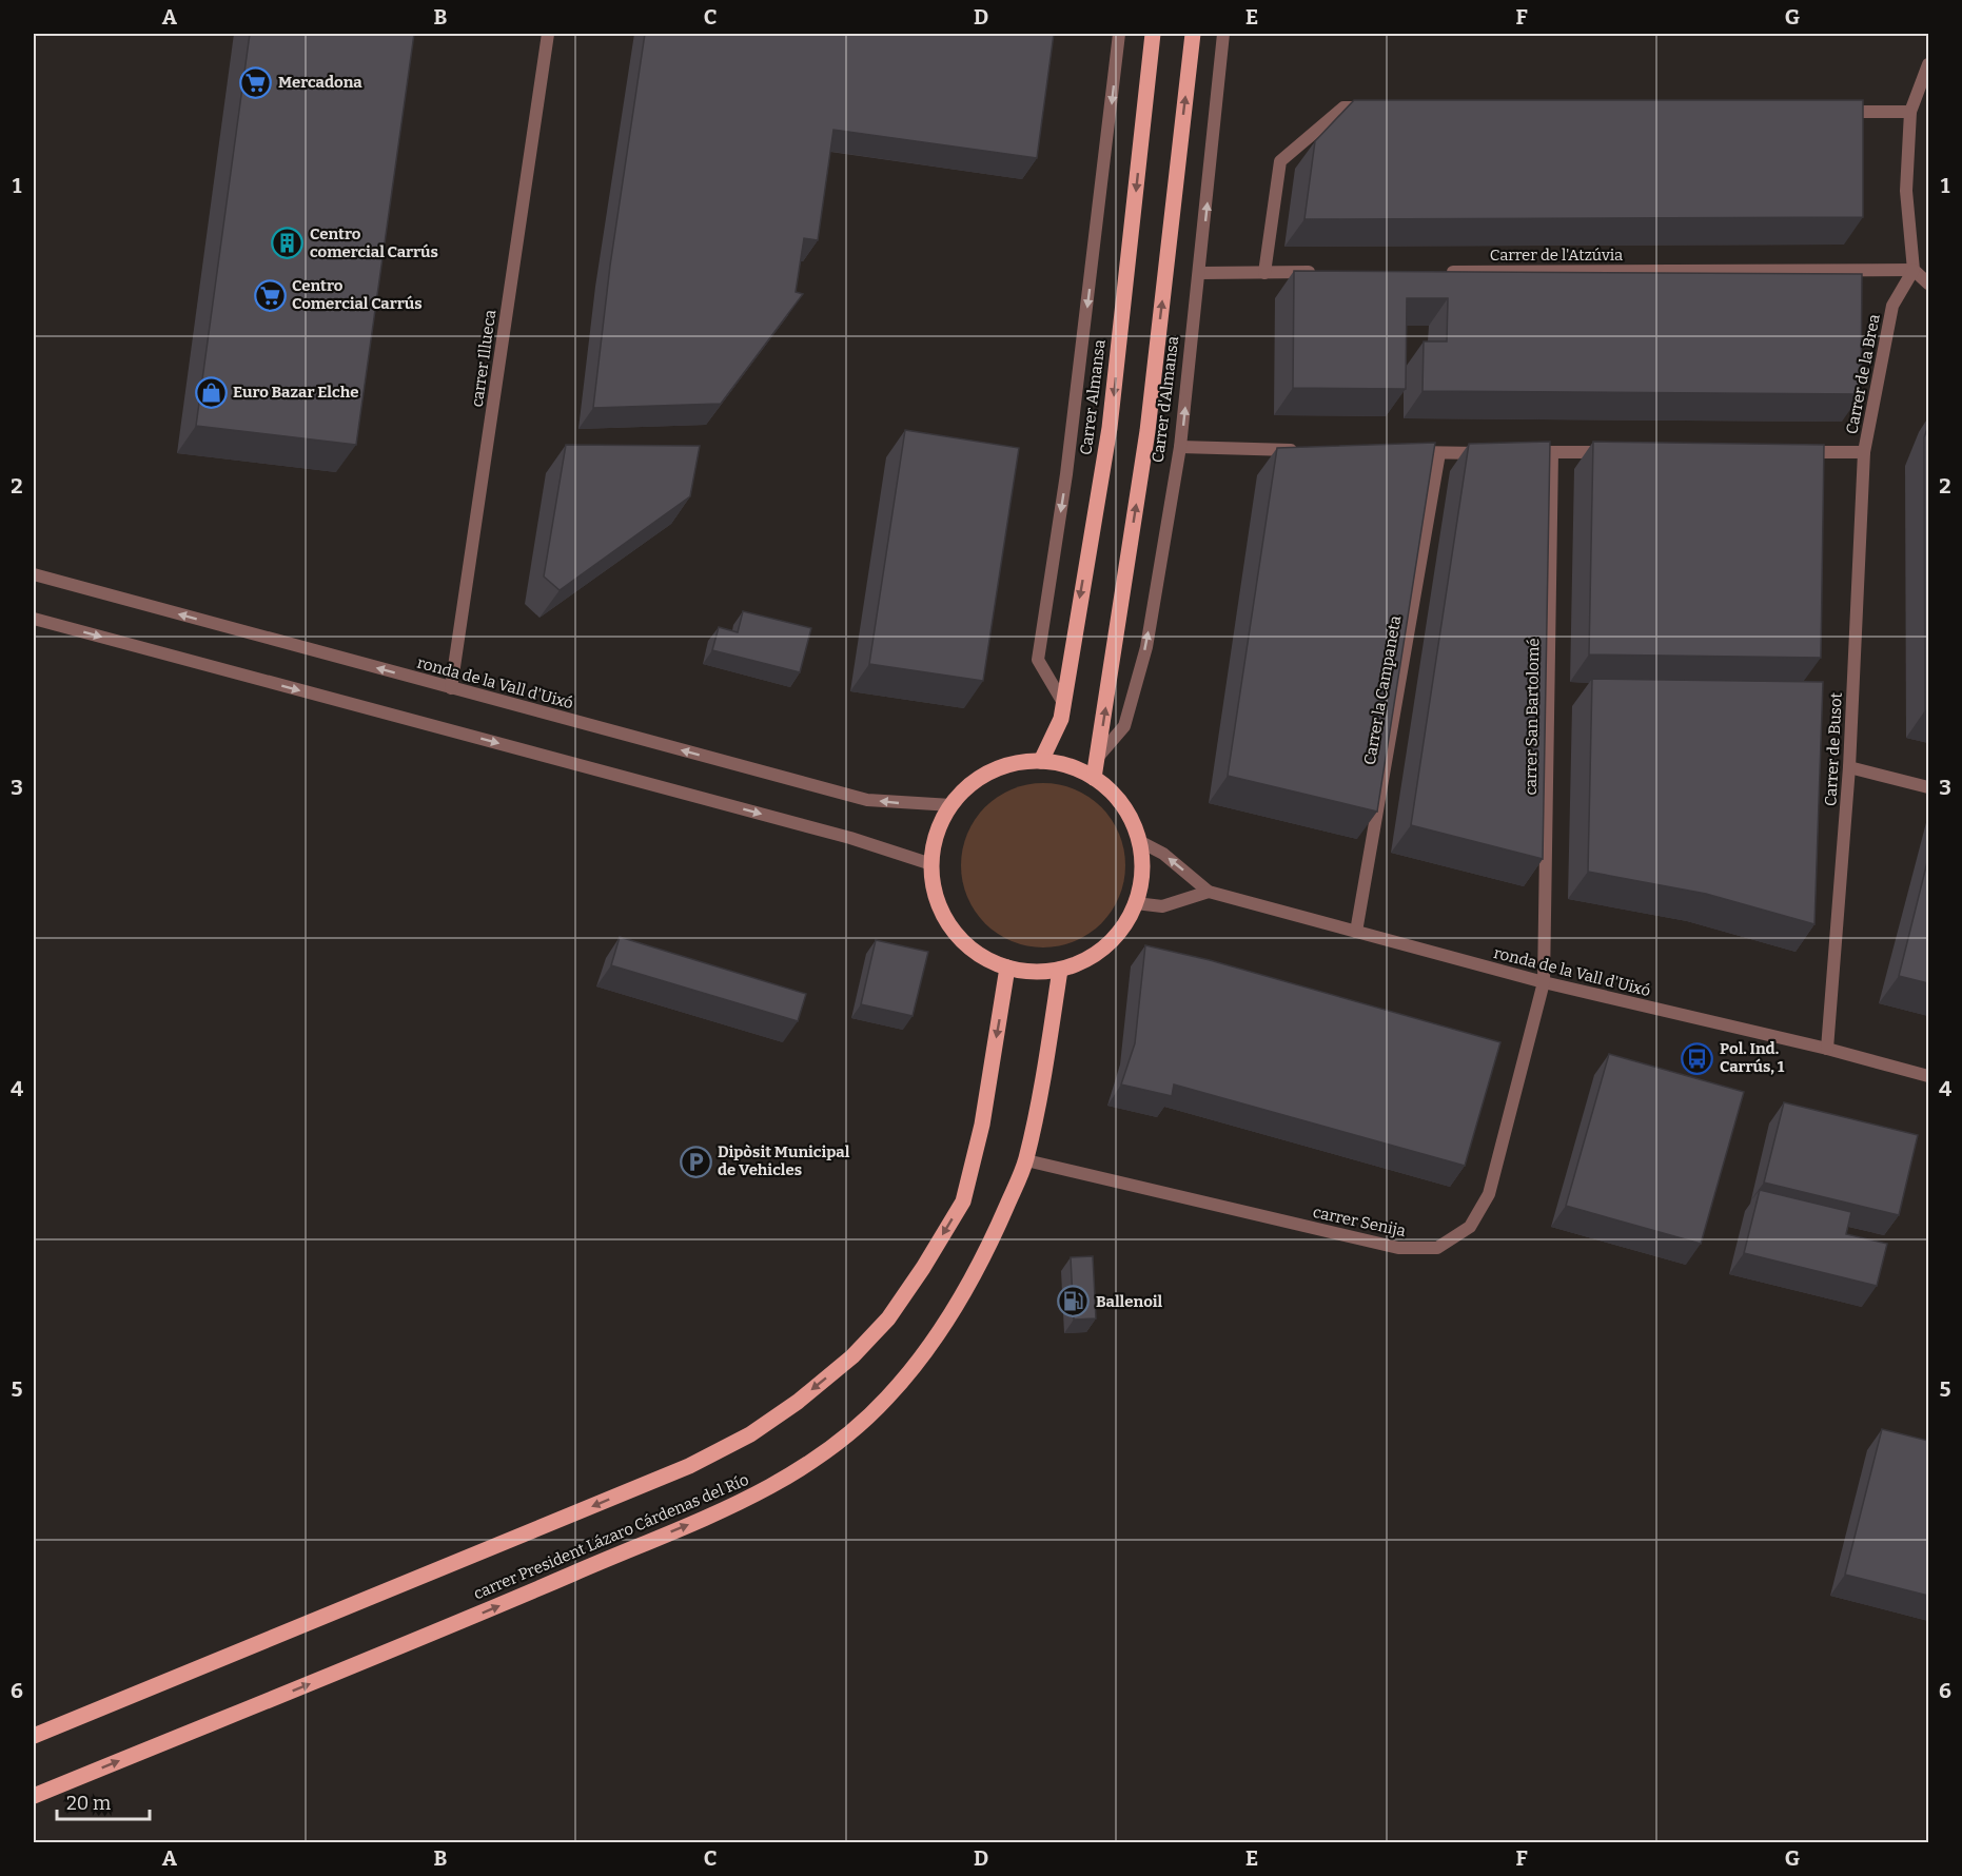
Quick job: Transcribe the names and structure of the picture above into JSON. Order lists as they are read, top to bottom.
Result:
{
  "streets": {
    "main road": ["Carrer Almansa", "Carrer d'Almansa", "carrer President Lázaro Cárdenas del Río"],
    "street": [
      "Carrer de l'Atzúvia",
      "carrer Illueca",
      "Carrer de la Brea",
      "ronda de la Vall d'Uixó",
      "Carrer la Campaneta",
      "carrer San Bartolomé",
      "Carrer de Busot",
      "carrer Senija"
    ]
  },
  "crossings": [
    ["Carrer de l'Atzúvia", "Carrer de la Brea"],
    ["carrer Illueca", "ronda de la Vall d'Uixó"],
    ["Carrer de la Brea", "Carrer de Busot"],
    ["Carrer Almansa", "Carrer d'Almansa"],
    ["Carrer Almansa", "ronda de la Vall d'Uixó"],
    ["Carrer Almansa", "carrer President Lázaro Cárdenas del Río"],
    ["Carrer d'Almansa", "ronda de la Vall d'Uixó"],
    ["Carrer d'Almansa", "carrer President Lázaro Cárdenas del Río"],
    ["ronda de la Vall d'Uixó", "Carrer la Campaneta"],
    ["ronda de la Vall d'Uixó", "carrer San Bartolomé"],
    ["ronda de la Vall d'Uixó", "Carrer de Busot"],
    ["ronda de la Vall d'Uixó", "carrer Senija"],
    ["ronda de la Vall d'Uixó", "carrer President Lázaro Cárdenas del Río"],
    ["carrer San Bartolomé", "carrer Senija"],
    ["carrer Senija", "carrer President Lázaro Cárdenas del Río"]
  ],
  "one_way": ["Carrer Almansa", "Carrer d'Almansa"],
  "places": {
    "supermarket": ["Mercadona", "Centro Comercial Carrús"],
    "building": ["Centro comercial Carrús"],
    "shop": ["Euro Bazar Elche"],
    "bus stop": ["Pol. Ind. Carrús, 1"],
    "parking": ["Dipòsit Municipal de Vehicles"],
    "fuel station": ["Ballenoil"]
  },
  "scale_bar": "20 m",
  "grid": {
    "columns": [
      "A",
      "B",
      "C",
      "D",
      "E",
      "F",
      "G"
    ],
    "rows": [
      "1",
      "2",
      "3",
      "4",
      "5",
      "6"
    ]
  }
}
